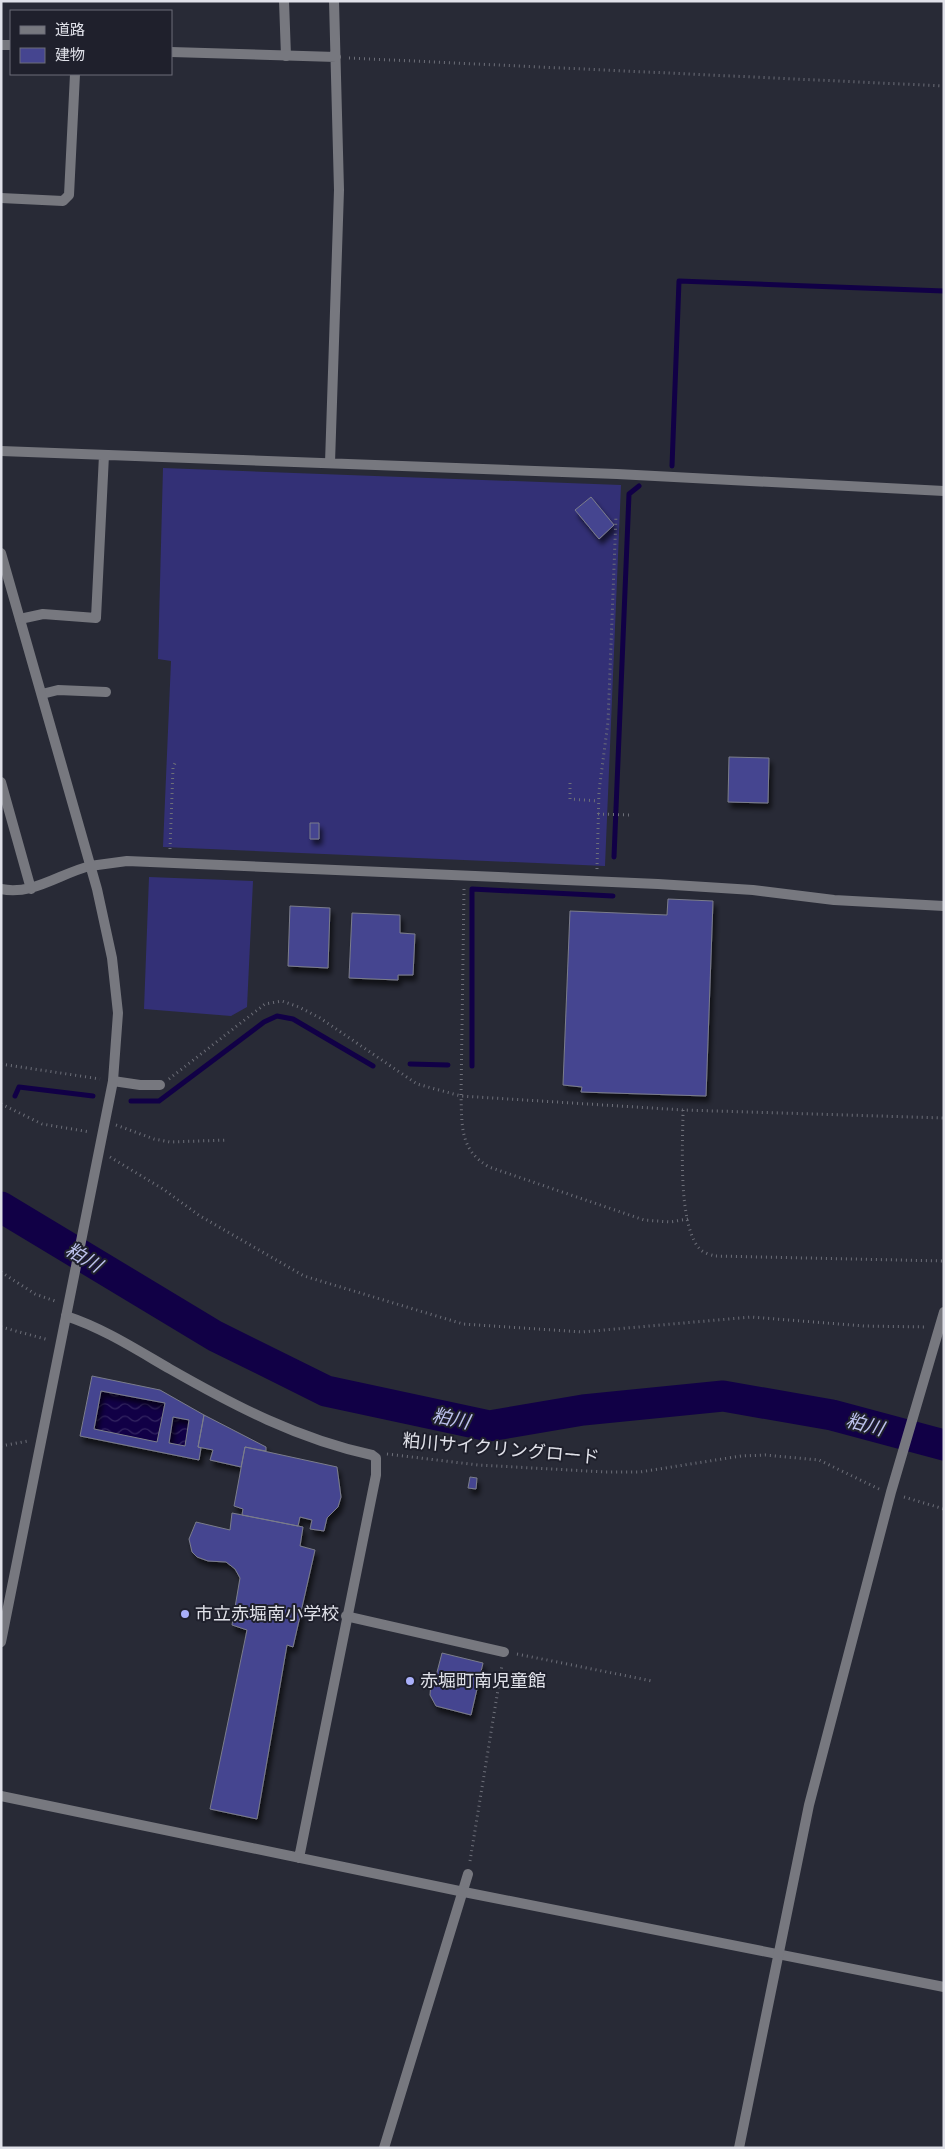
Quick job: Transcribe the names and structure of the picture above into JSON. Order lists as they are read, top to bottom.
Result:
{
  "streets": {
    "path": ["粕川サイクリングロード"]
  },
  "water": ["粕川"],
  "places": ["市立赤堀南小学校", "赤堀町南児童館"],
  "legend": ["道路", "建物"]
}
